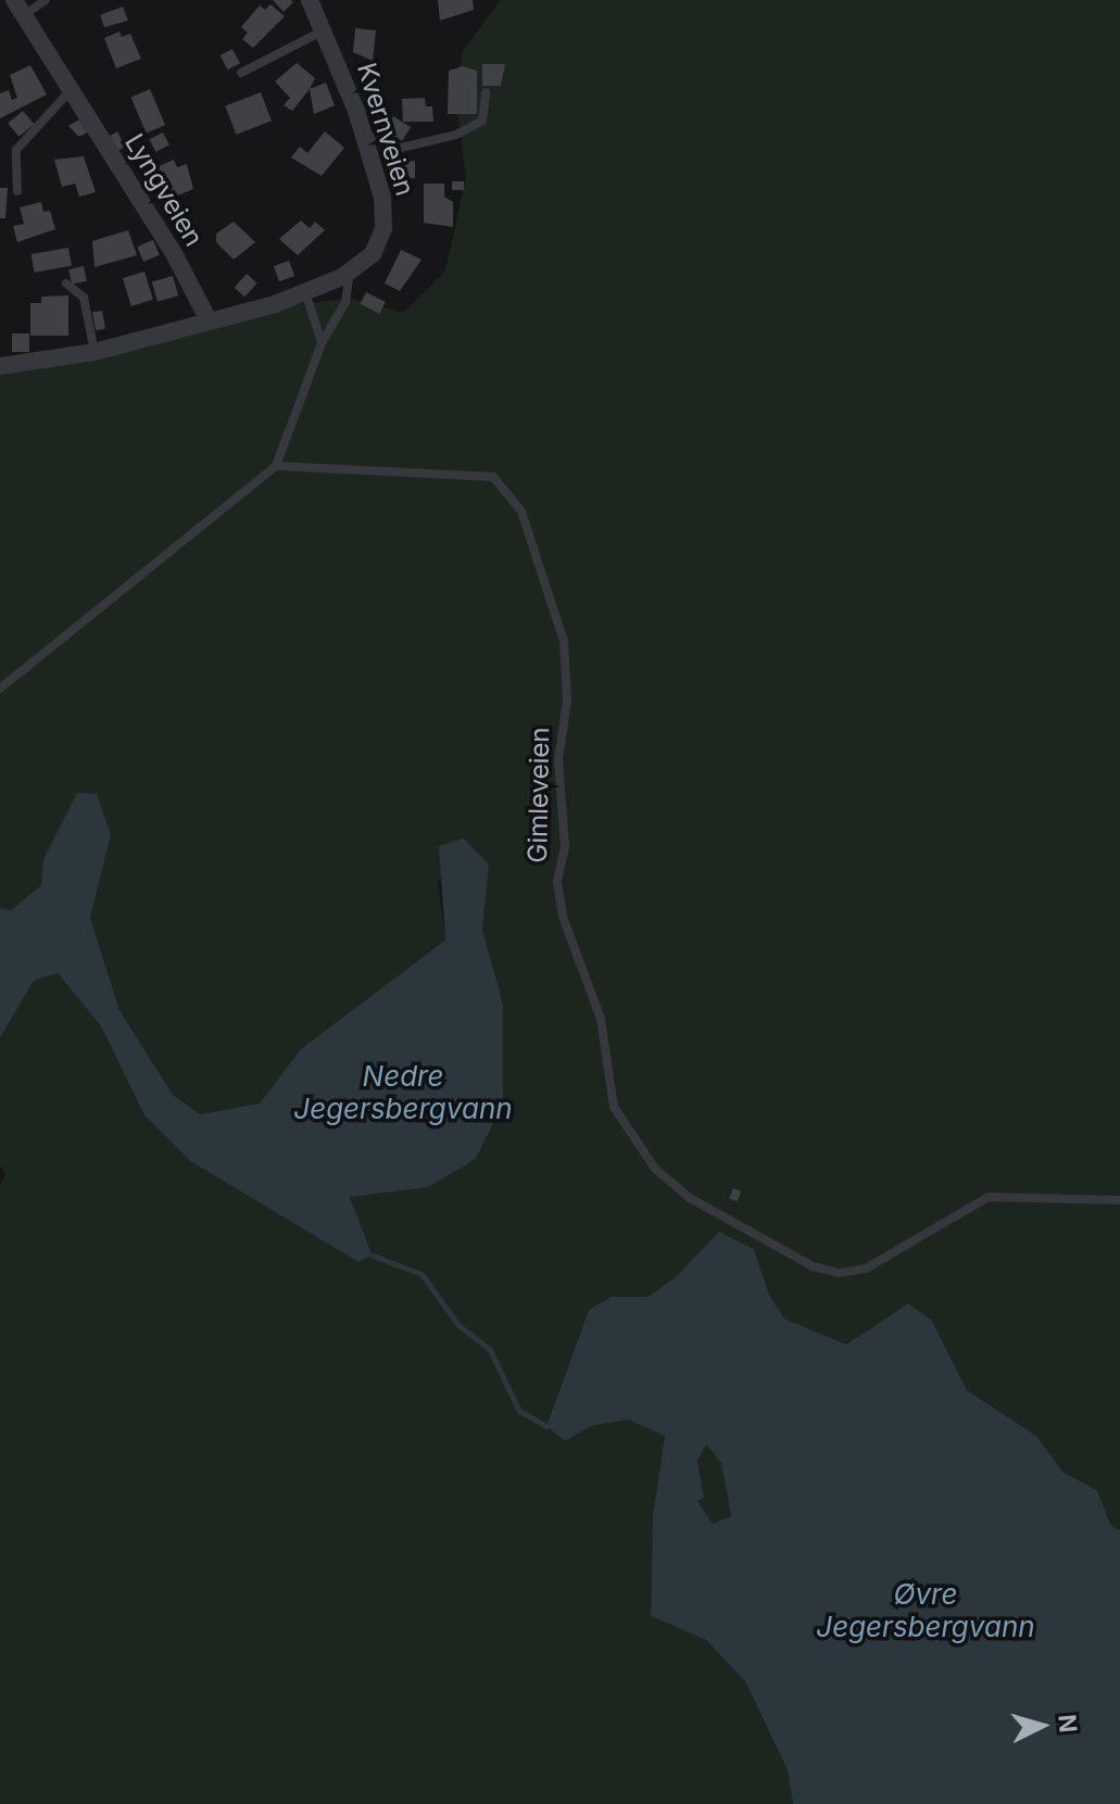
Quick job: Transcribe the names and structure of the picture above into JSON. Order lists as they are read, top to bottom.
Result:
{
  "streets": {
    "street": ["Kvernveien", "Lyngveien"],
    "lane": ["Gimleveien"]
  },
  "crossings": [
    ["Kvernveien", "Lyngveien"]
  ],
  "water": ["Nedre Jegersbergvann", "Øvre Jegersbergvann"],
  "north": "right"
}
